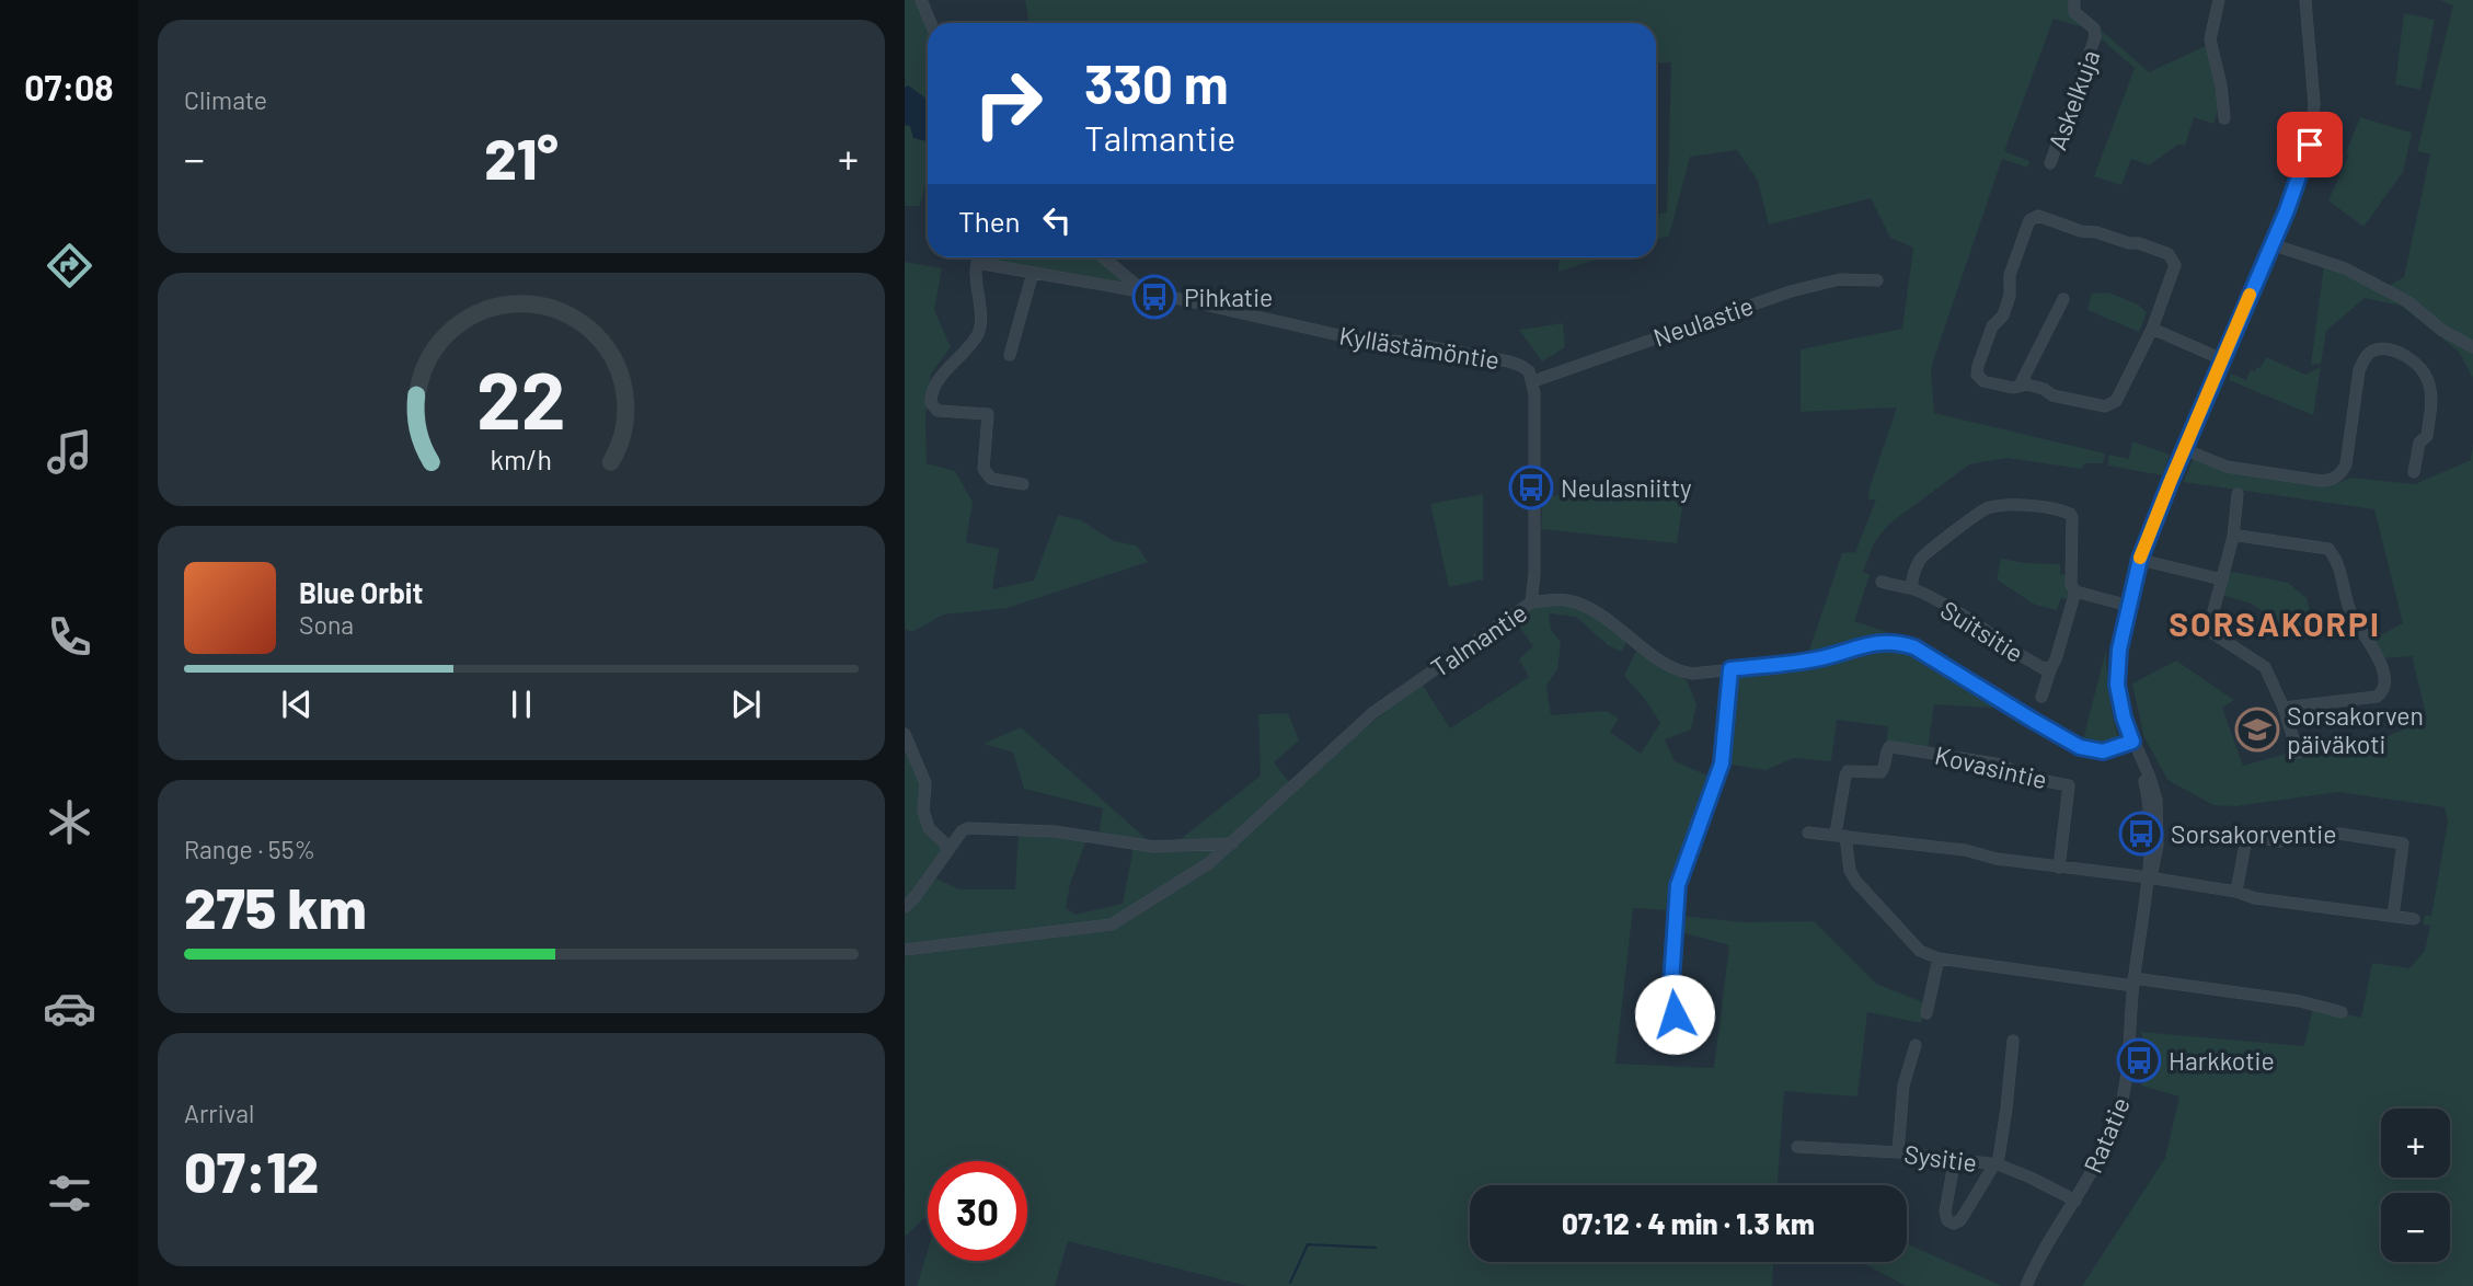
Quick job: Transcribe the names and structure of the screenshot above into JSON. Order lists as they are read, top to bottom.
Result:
{
  "streets": {
    "street": [
      "Askelkuja",
      "Neulastie",
      "Kyllästämöntie",
      "Suitsitie",
      "Talmantie",
      "Kovasintie",
      "Ratatie",
      "Sysitie"
    ]
  },
  "crossings": [
    ["Neulastie", "Kyllästämöntie"],
    ["Kyllästämöntie", "Talmantie"],
    ["Talmantie", "Ratatie"],
    ["Ratatie", "Sysitie"]
  ],
  "districts": ["SORSAKORPI"],
  "places": {
    "bus stop": [
      "Pihkatie",
      "Neulasniitty",
      "Sorsakorventie",
      "Harkkotie"
    ],
    "school or university": ["Sorsakorven päiväkoti"]
  },
  "page": {
    "tabs": "07:08",
    "tile": [
      "Climate",
      ["Range · 55%", "275 km"],
      ["Arrival", "07:12"]
    ],
    "turn": ["330 m", "Talmantie"],
    "heat": ["−", "21°", "+"],
    "then": "Then",
    "song": ["Blue Orbit", "Sona"],
    "map_buttons": ["+", "−"],
    "limit": "30",
    "trip": "07:12 · 4 min · 1.3 km",
    "gauge": ["22", "km/h"]
  }
}
